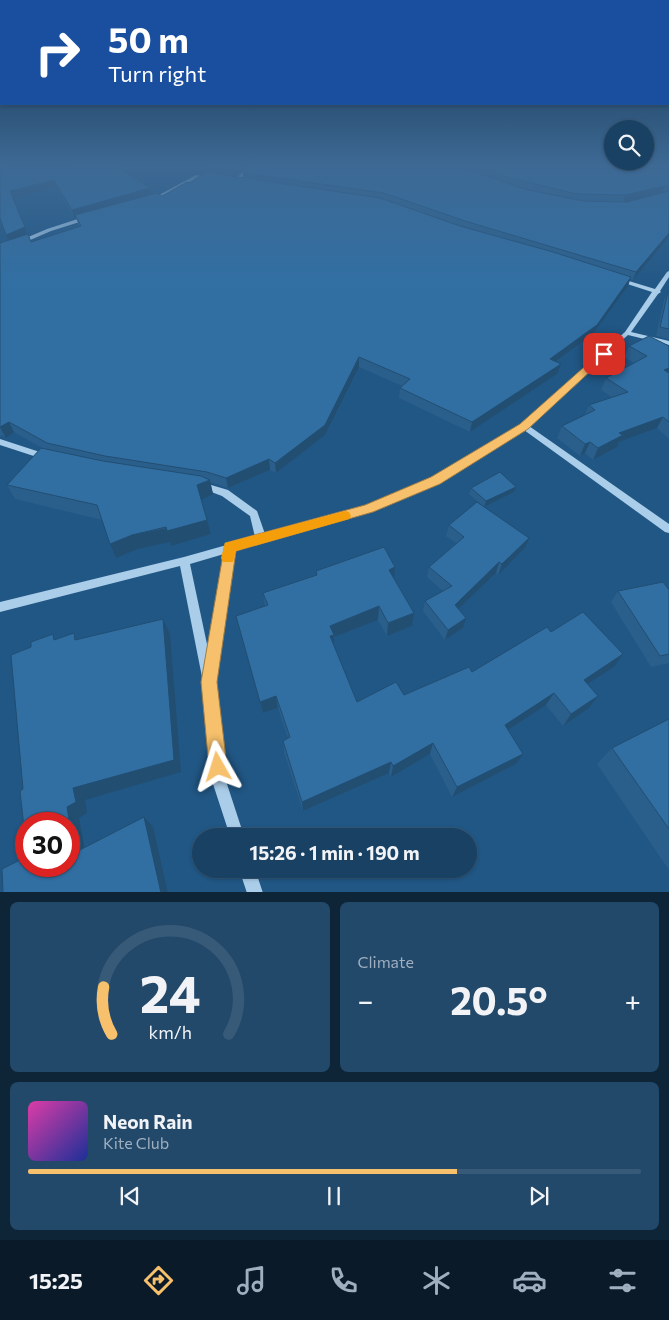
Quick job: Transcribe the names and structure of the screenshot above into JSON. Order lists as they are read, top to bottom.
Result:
{
  "page": {
    "turn": ["50 m", "Turn right"],
    "limit": "30",
    "trip": "15:26 · 1 min · 190 m",
    "tile": "Climate",
    "heat": ["−", "20.5°", "+"],
    "song": ["Neon Rain", "Kite Club"],
    "tabs": "15:25",
    "gauge": ["24", "km/h"]
  }
}
